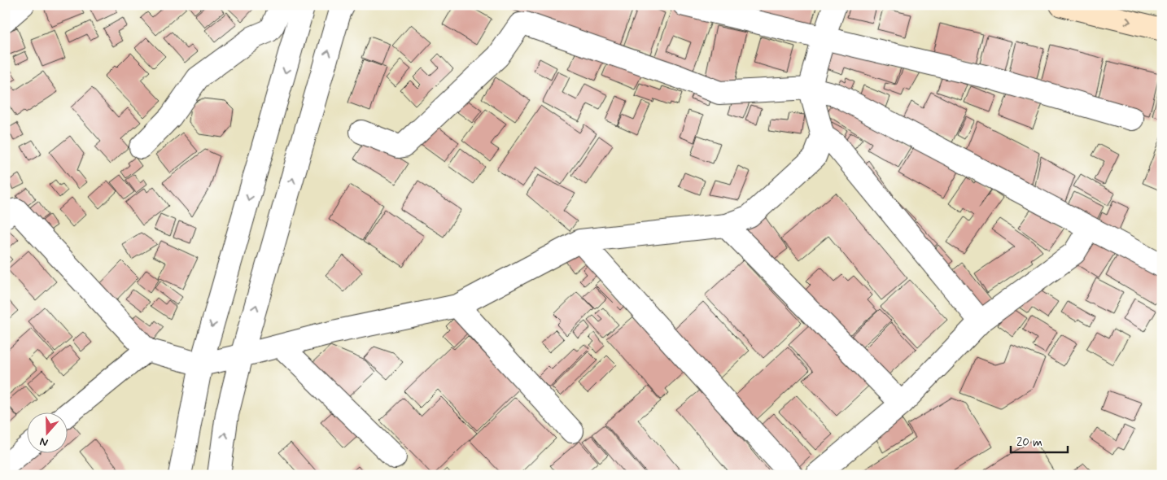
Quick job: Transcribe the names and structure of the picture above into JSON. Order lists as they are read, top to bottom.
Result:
{
  "scale_bar": "20 m",
  "north": "bottom"
}
